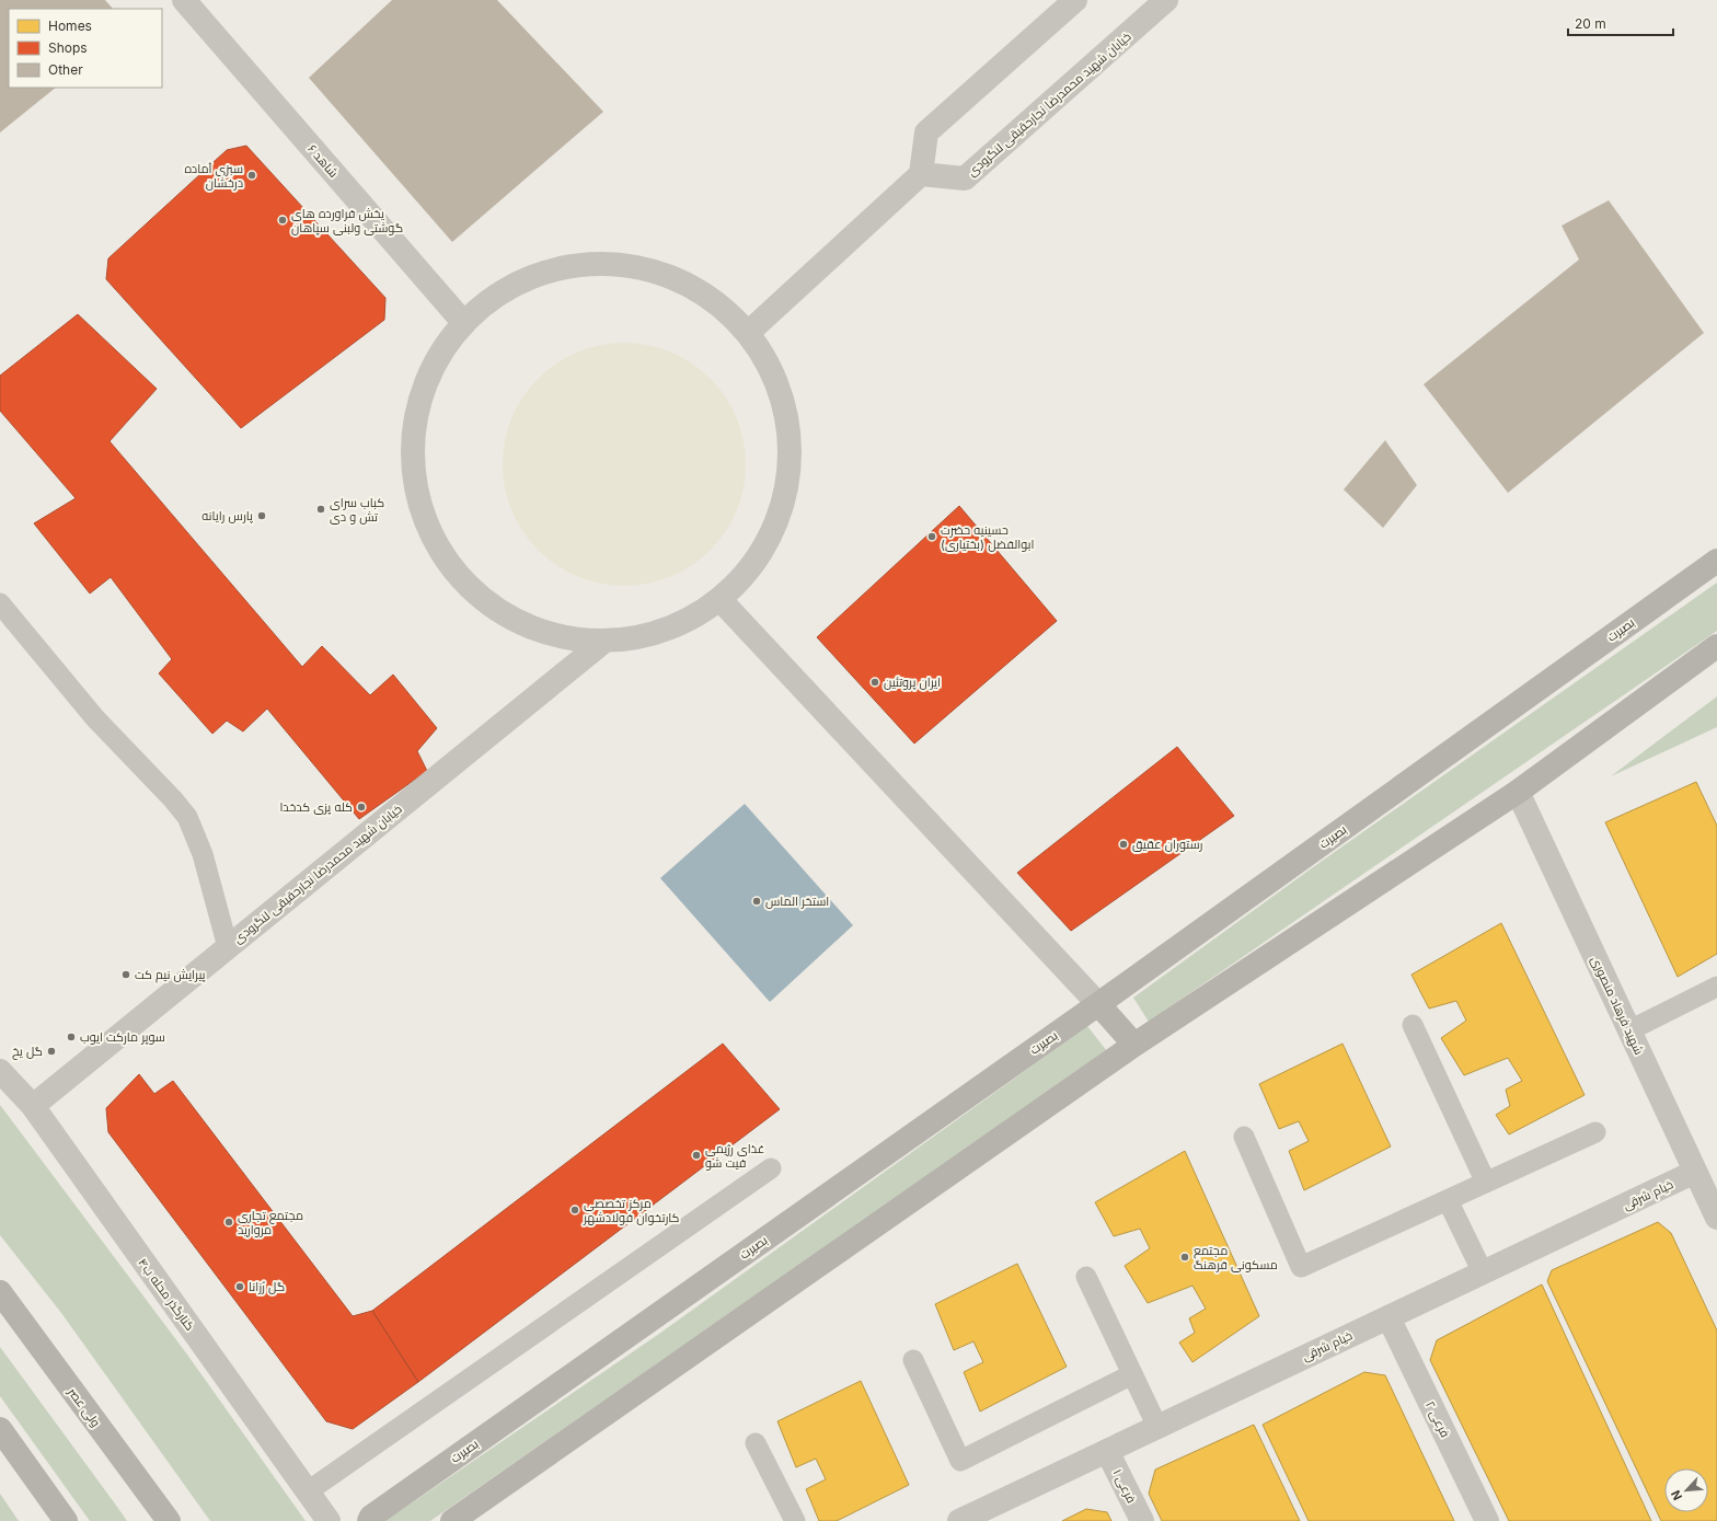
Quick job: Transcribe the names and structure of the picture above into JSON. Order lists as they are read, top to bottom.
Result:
{
  "streets": {
    "main road": ["بصیرت", "ولی عصر"],
    "street": [
      "خیابان شهید محمدرضا نجارحقیقی لنگرودی",
      "شاهد ۶",
      "شهید فرهاد منصوری",
      "خیام شرقی",
      "کنارگذر محله ب۴",
      "فرعی ۲",
      "فرعی ۱"
    ]
  },
  "crossings": [
    ["خیابان شهید محمدرضا نجارحقیقی لنگرودی", "کنارگذر محله ب۴"],
    ["شهید فرهاد منصوری", "خیام شرقی"],
    ["خیام شرقی", "فرعی ۲"],
    ["خیام شرقی", "فرعی ۱"]
  ],
  "places": [
    "سبزی آماده درخشان",
    "پخش فراورده های گوشتی ولبنی سپاهان",
    "کباب سرای تش و دی",
    "پارس رایانه",
    "حسینیه حضرت ابوالفضل (بختیاری)",
    "ایران پروتئین",
    "کله پزی کدخدا",
    "رستوران عقیق",
    "استخر الماس",
    "پیرایش نیم کت",
    "سوپر مارکت ایوب",
    "گل یخ",
    "غذای رژیمی فیت شو",
    "مرکز تخصصی کارتخوان فولادشهر",
    "مجتمع تجاری مروارید",
    "مجتمع مسکونی فرهنگ",
    "گل رُزانا"
  ],
  "legend": ["Homes", "Shops", "Other"],
  "scale_bar": "20 m",
  "north": "bottom left"
}
